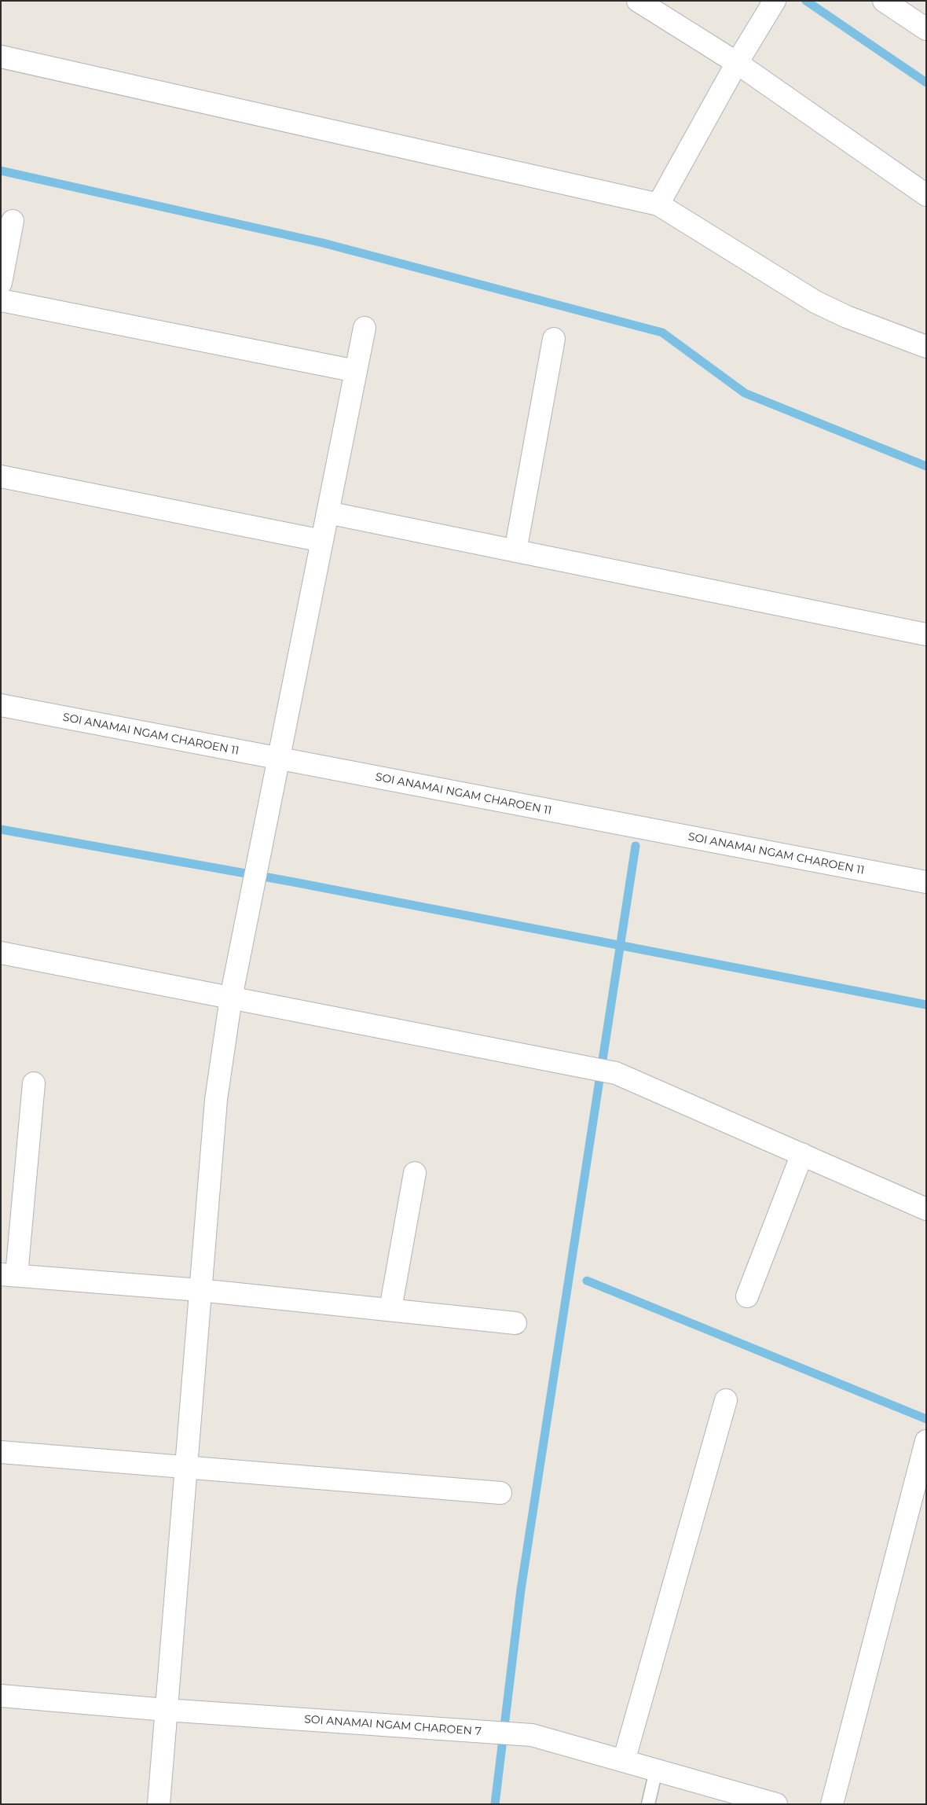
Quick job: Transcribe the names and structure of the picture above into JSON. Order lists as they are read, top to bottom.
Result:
{
  "streets": {
    "street": ["SOI ANAMAI NGAM CHAROEN 11", "SOI ANAMAI NGAM CHAROEN 7"]
  }
}
